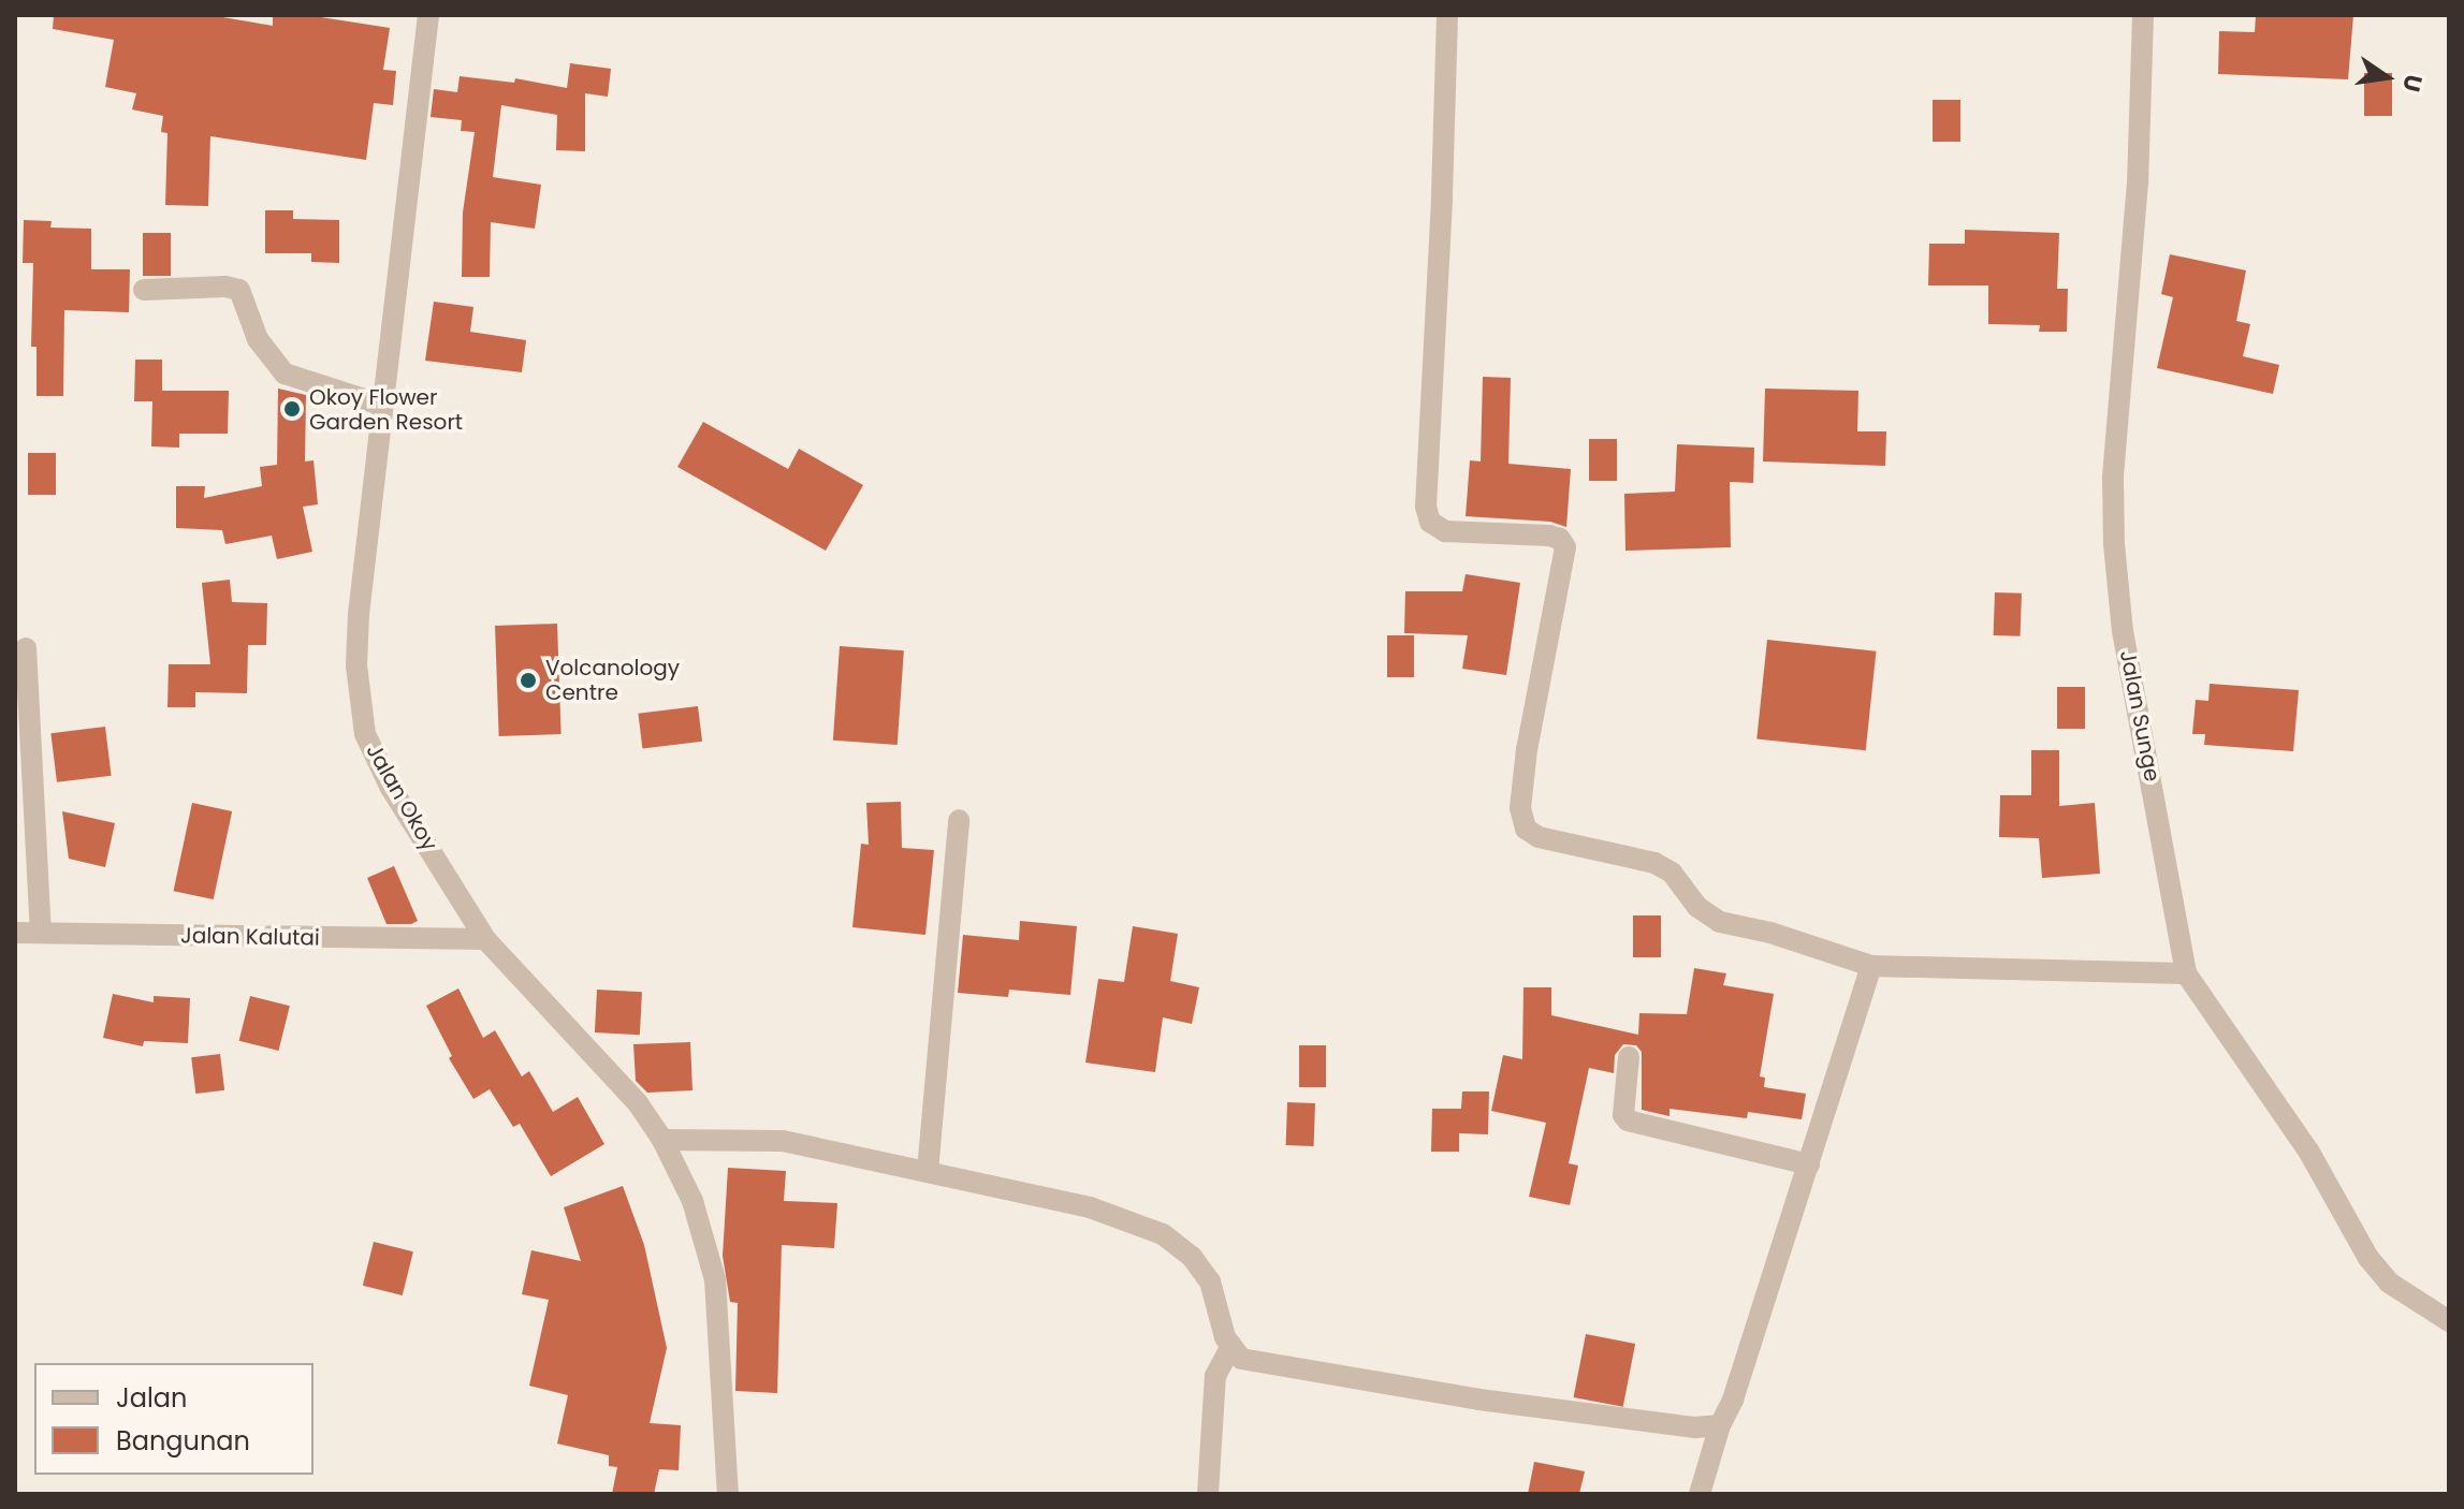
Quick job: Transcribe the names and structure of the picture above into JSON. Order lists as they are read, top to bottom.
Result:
{
  "streets": {
    "street": ["Jalan Sunge", "Jalan Okoy", "Jalan Kalutai"]
  },
  "crossings": [
    ["Jalan Okoy", "Jalan Kalutai"]
  ],
  "places": ["Okoy Flower Garden Resort", "Volcanology Centre"],
  "legend": ["Jalan", "Bangunan"],
  "north": "right"
}
